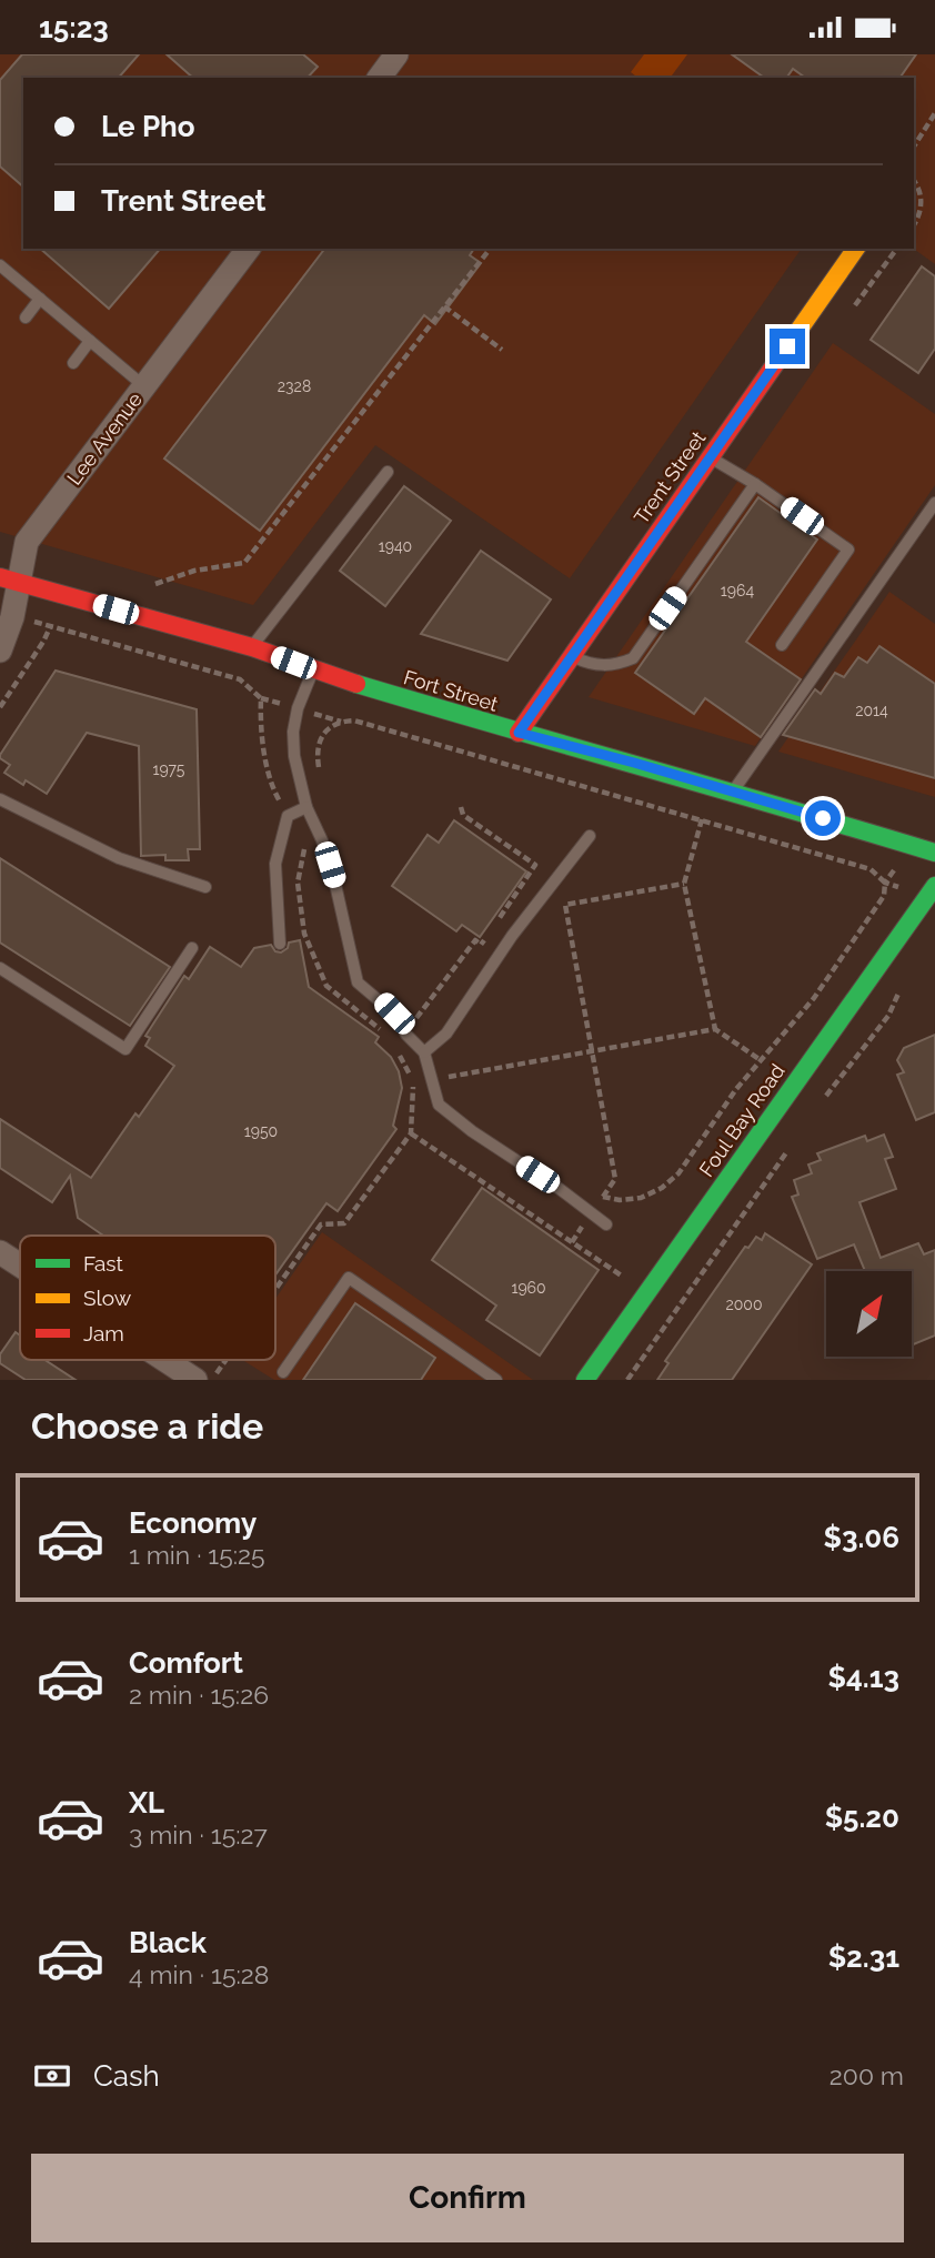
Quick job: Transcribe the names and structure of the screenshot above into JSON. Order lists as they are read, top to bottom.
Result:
{
  "streets": {
    "main road": ["Trent Street", "Fort Street", "Foul Bay Road"],
    "street": ["Lee Avenue"]
  },
  "crossings": [
    ["Lee Avenue", "Fort Street"],
    ["Trent Street", "Fort Street"]
  ],
  "house_numbers": [
    "2328",
    "1940",
    "1964",
    "2014",
    "1975",
    "1950",
    "1960",
    "2000"
  ],
  "legend": ["Fast", "Slow", "Jam"],
  "north": "top right",
  "page": {
    "status": "15:23",
    "banner": ["Le Pho", "Trent Street"],
    "heading": "Choose a ride",
    "list": [
      {
        "name": "Economy",
        "note": "1 min · 15:25",
        "value": "$3.06"
      },
      {
        "name": "Comfort",
        "note": "2 min · 15:26",
        "value": "$4.13"
      },
      {
        "name": "XL",
        "note": "3 min · 15:27",
        "value": "$5.20"
      },
      {
        "name": "Black",
        "note": "4 min · 15:28",
        "value": "$2.31"
      }
    ],
    "pay": ["Cash", "200 m"],
    "buttons": "Confirm"
  }
}
